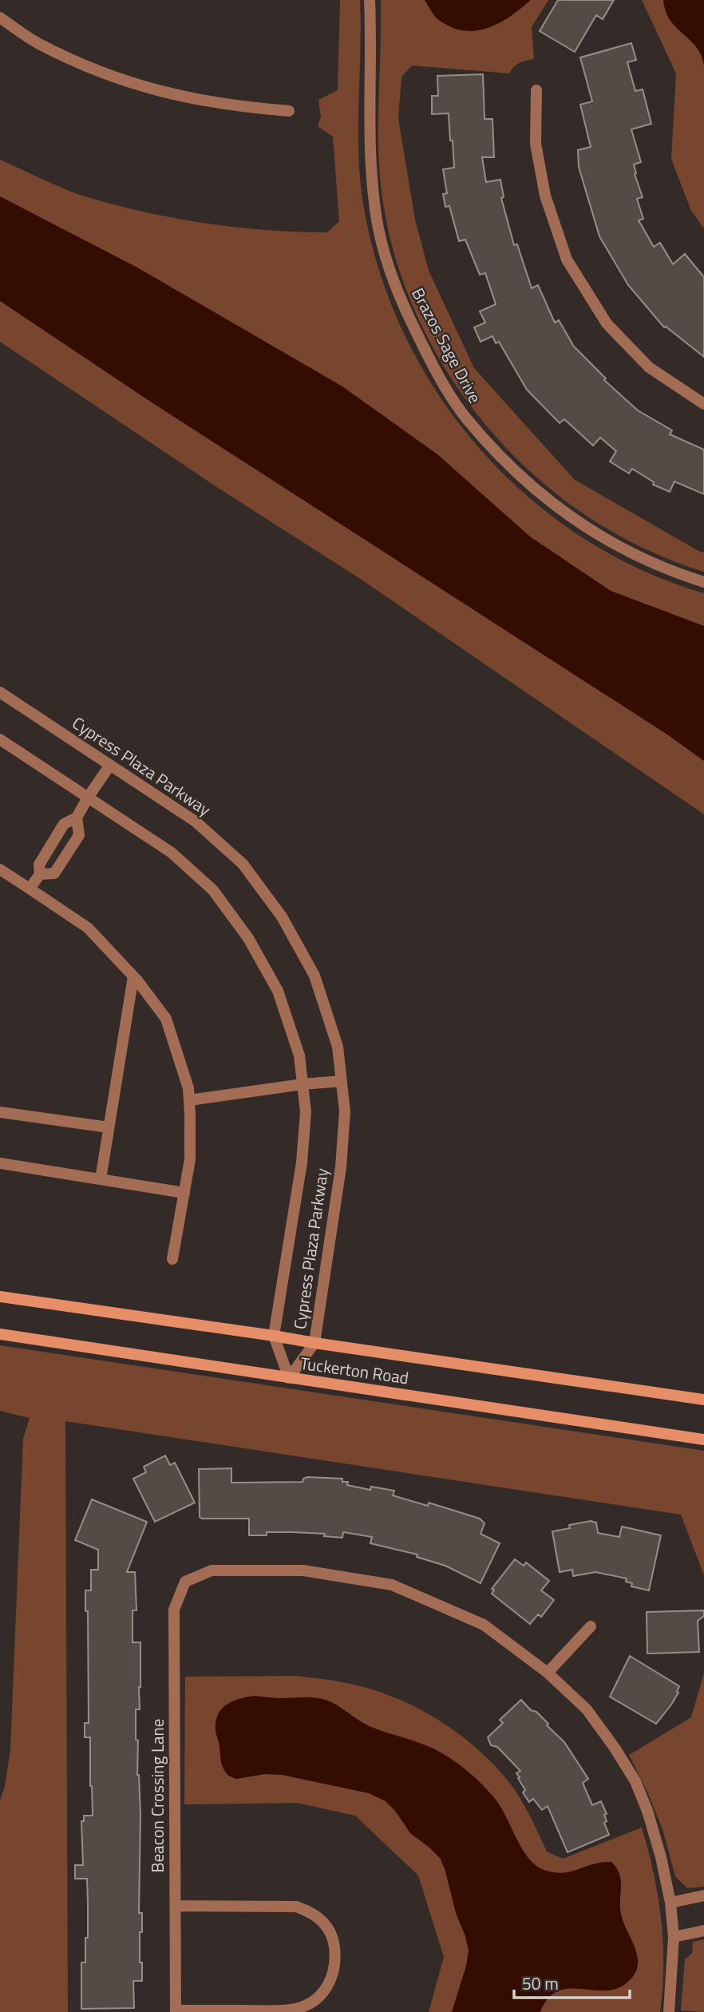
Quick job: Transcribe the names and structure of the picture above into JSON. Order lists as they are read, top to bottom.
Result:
{
  "streets": {
    "main road": ["Tuckerton Road"],
    "street": ["Brazos Sage Drive", "Cypress Plaza Parkway", "Beacon Crossing Lane"]
  },
  "crossings": [
    ["Cypress Plaza Parkway", "Tuckerton Road"]
  ],
  "scale_bar": "50 m"
}
